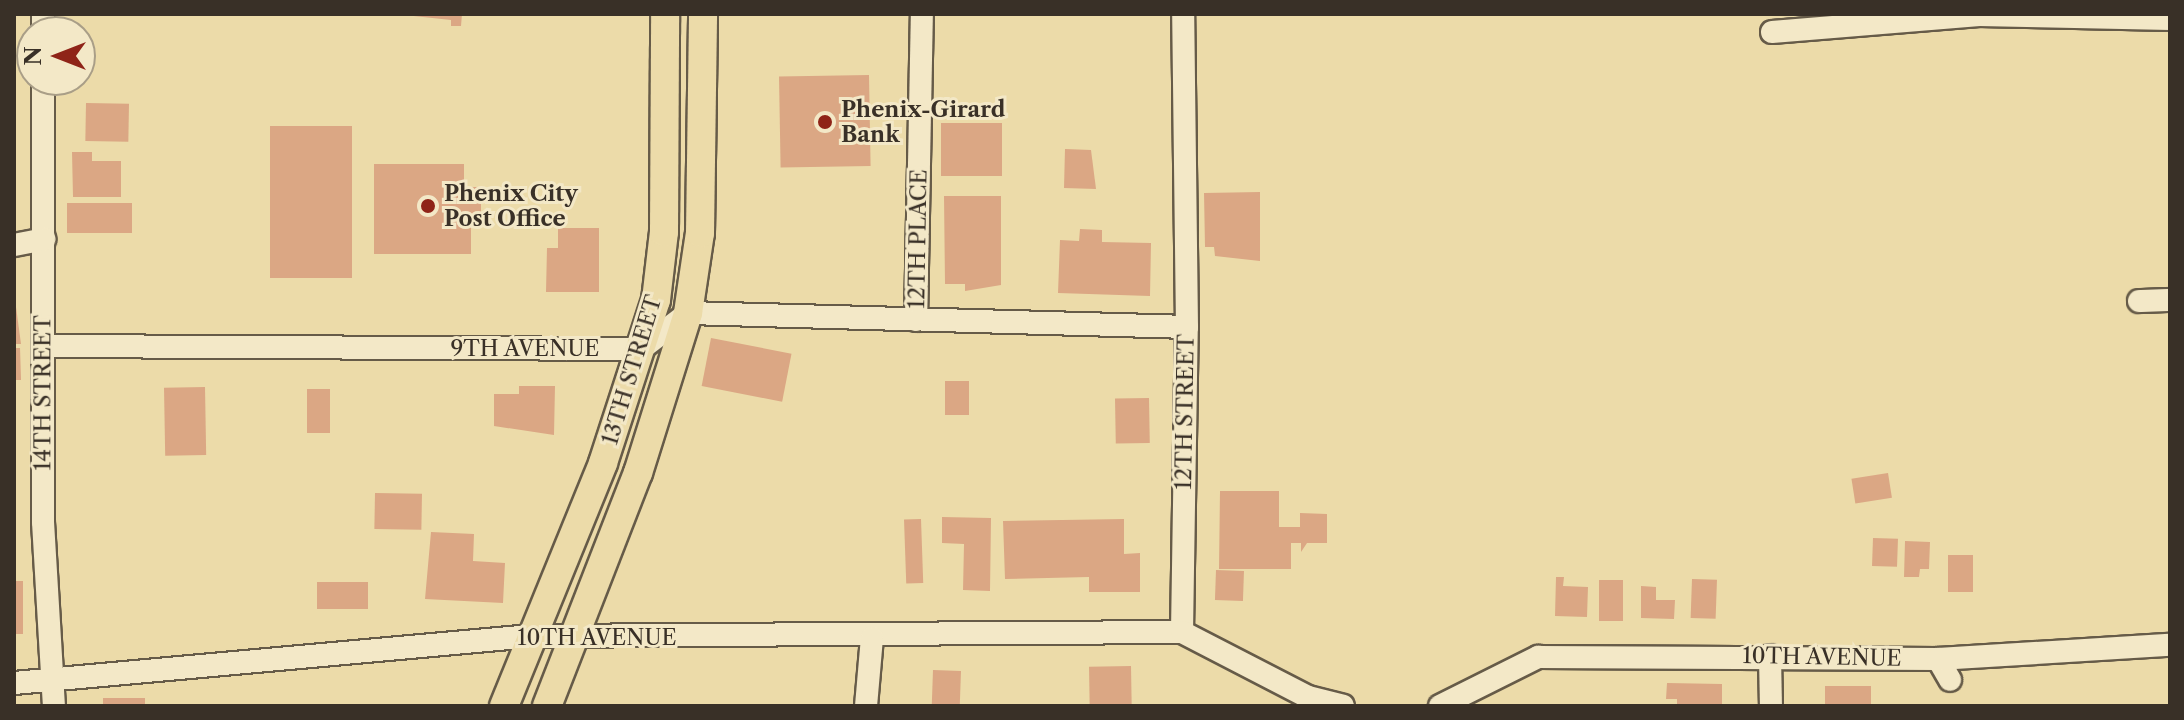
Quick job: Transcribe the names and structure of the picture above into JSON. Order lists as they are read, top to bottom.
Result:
{
  "streets": {
    "main road": ["13TH STREET"],
    "street": [
      "12TH PLACE",
      "9TH AVENUE",
      "14TH STREET",
      "12TH STREET",
      "10TH AVENUE"
    ]
  },
  "crossings": [
    ["9TH AVENUE", "13TH STREET"],
    ["9TH AVENUE", "14TH STREET"],
    ["13TH STREET", "10TH AVENUE"],
    ["14TH STREET", "10TH AVENUE"],
    ["12TH STREET", "10TH AVENUE"]
  ],
  "places": ["Phenix-Girard Bank", "Phenix City Post Office"],
  "north": "left"
}
